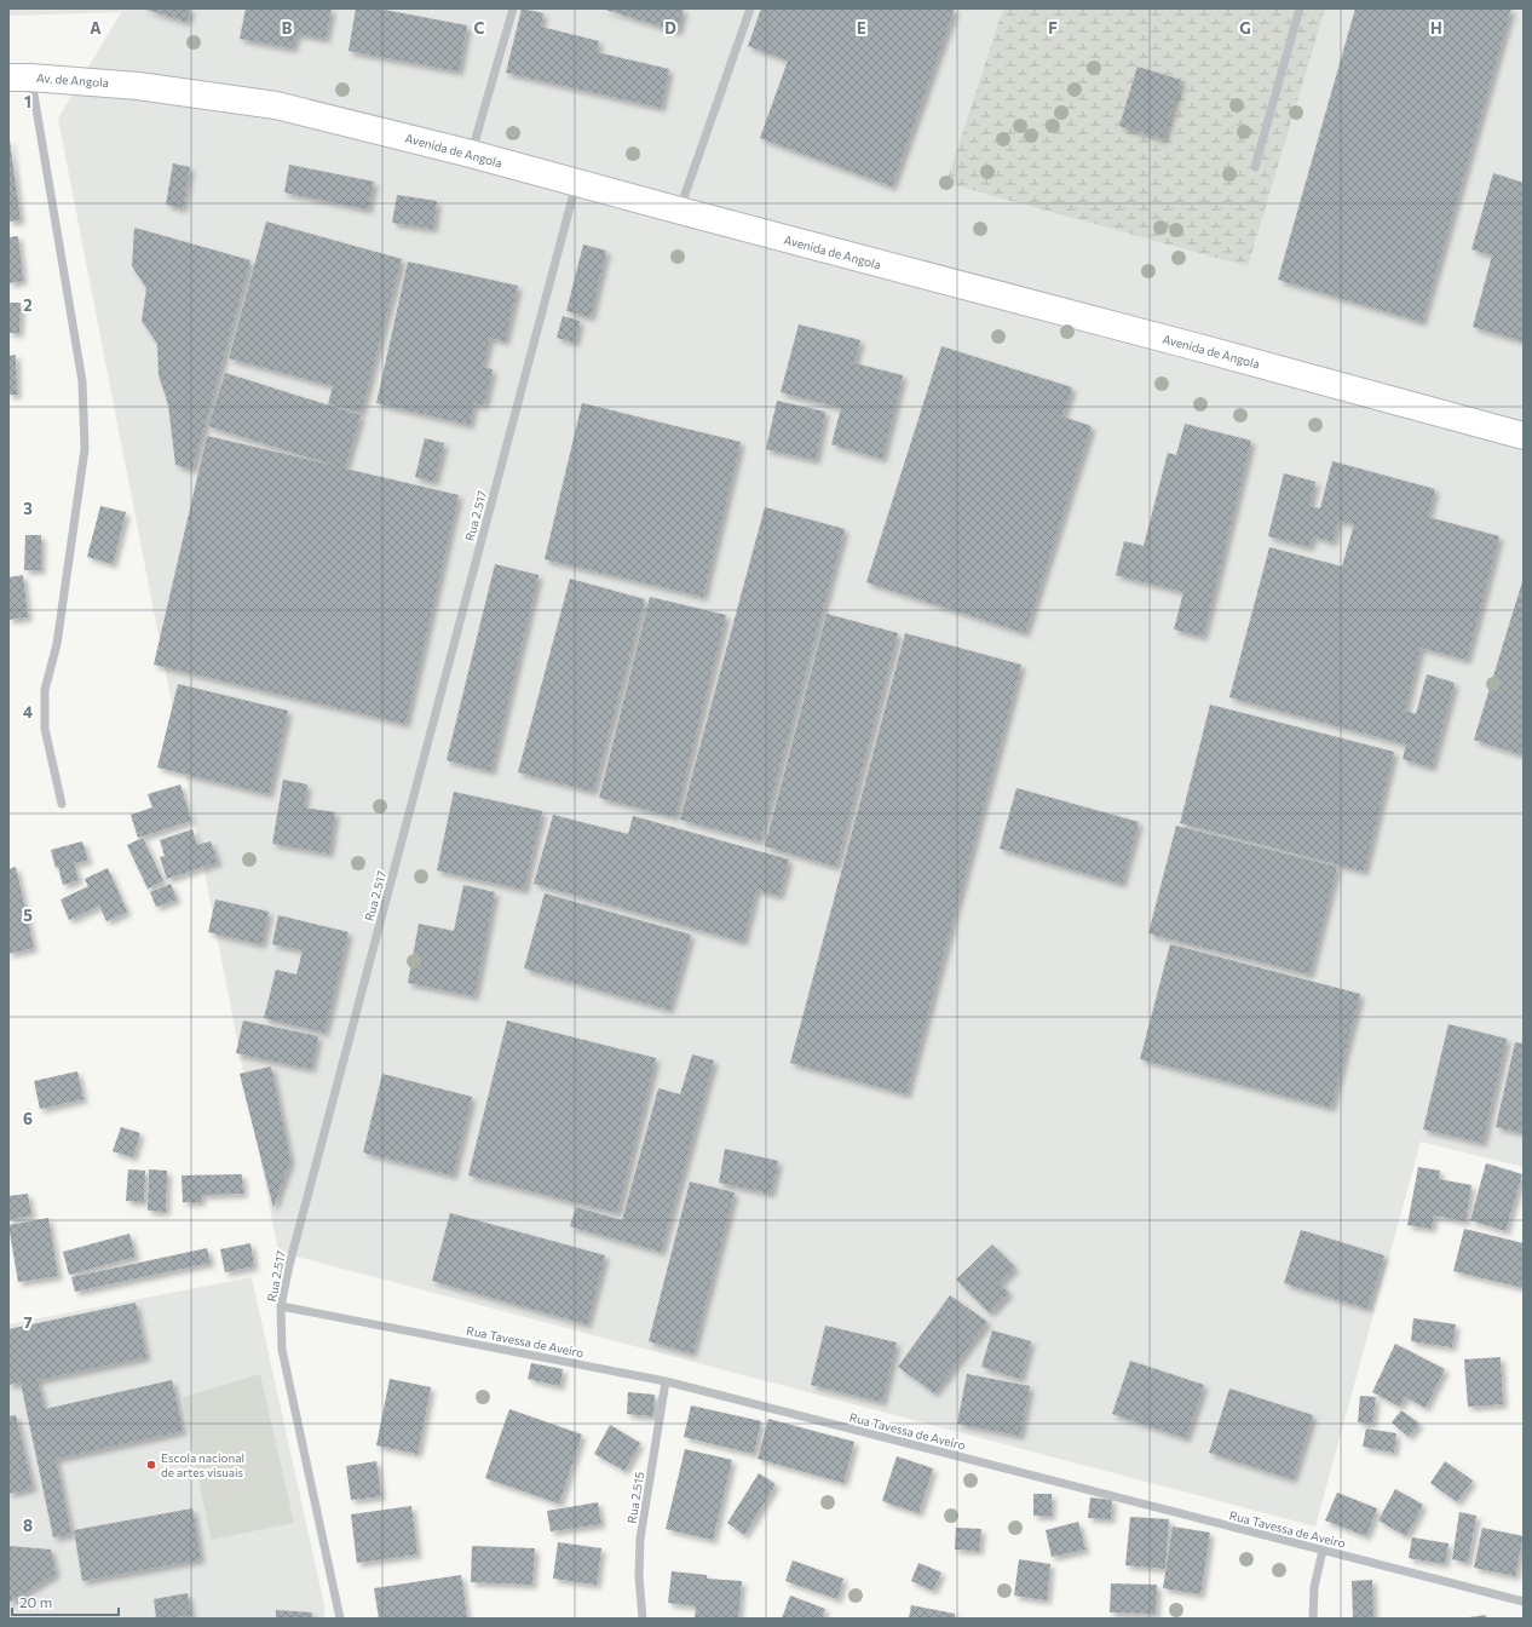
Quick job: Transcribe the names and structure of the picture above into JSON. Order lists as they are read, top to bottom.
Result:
{
  "streets": {
    "main road": ["Av. de Angola", "Avenida de Angola"],
    "street": ["Rua 2.517", "Rua Tavessa de Aveiro", "Rua 2.515"]
  },
  "crossings": [
    ["Av. de Angola", "Avenida de Angola"],
    ["Avenida de Angola", "Rua 2.517"],
    ["Rua 2.517", "Rua Tavessa de Aveiro"],
    ["Rua Tavessa de Aveiro", "Rua 2.515"]
  ],
  "places": ["Escola nacional de artes visuais"],
  "scale_bar": "20 m",
  "grid": {
    "columns": [
      "A",
      "B",
      "C",
      "D",
      "E",
      "F",
      "G",
      "H"
    ],
    "rows": [
      "1",
      "2",
      "3",
      "4",
      "5",
      "6",
      "7",
      "8"
    ]
  }
}
